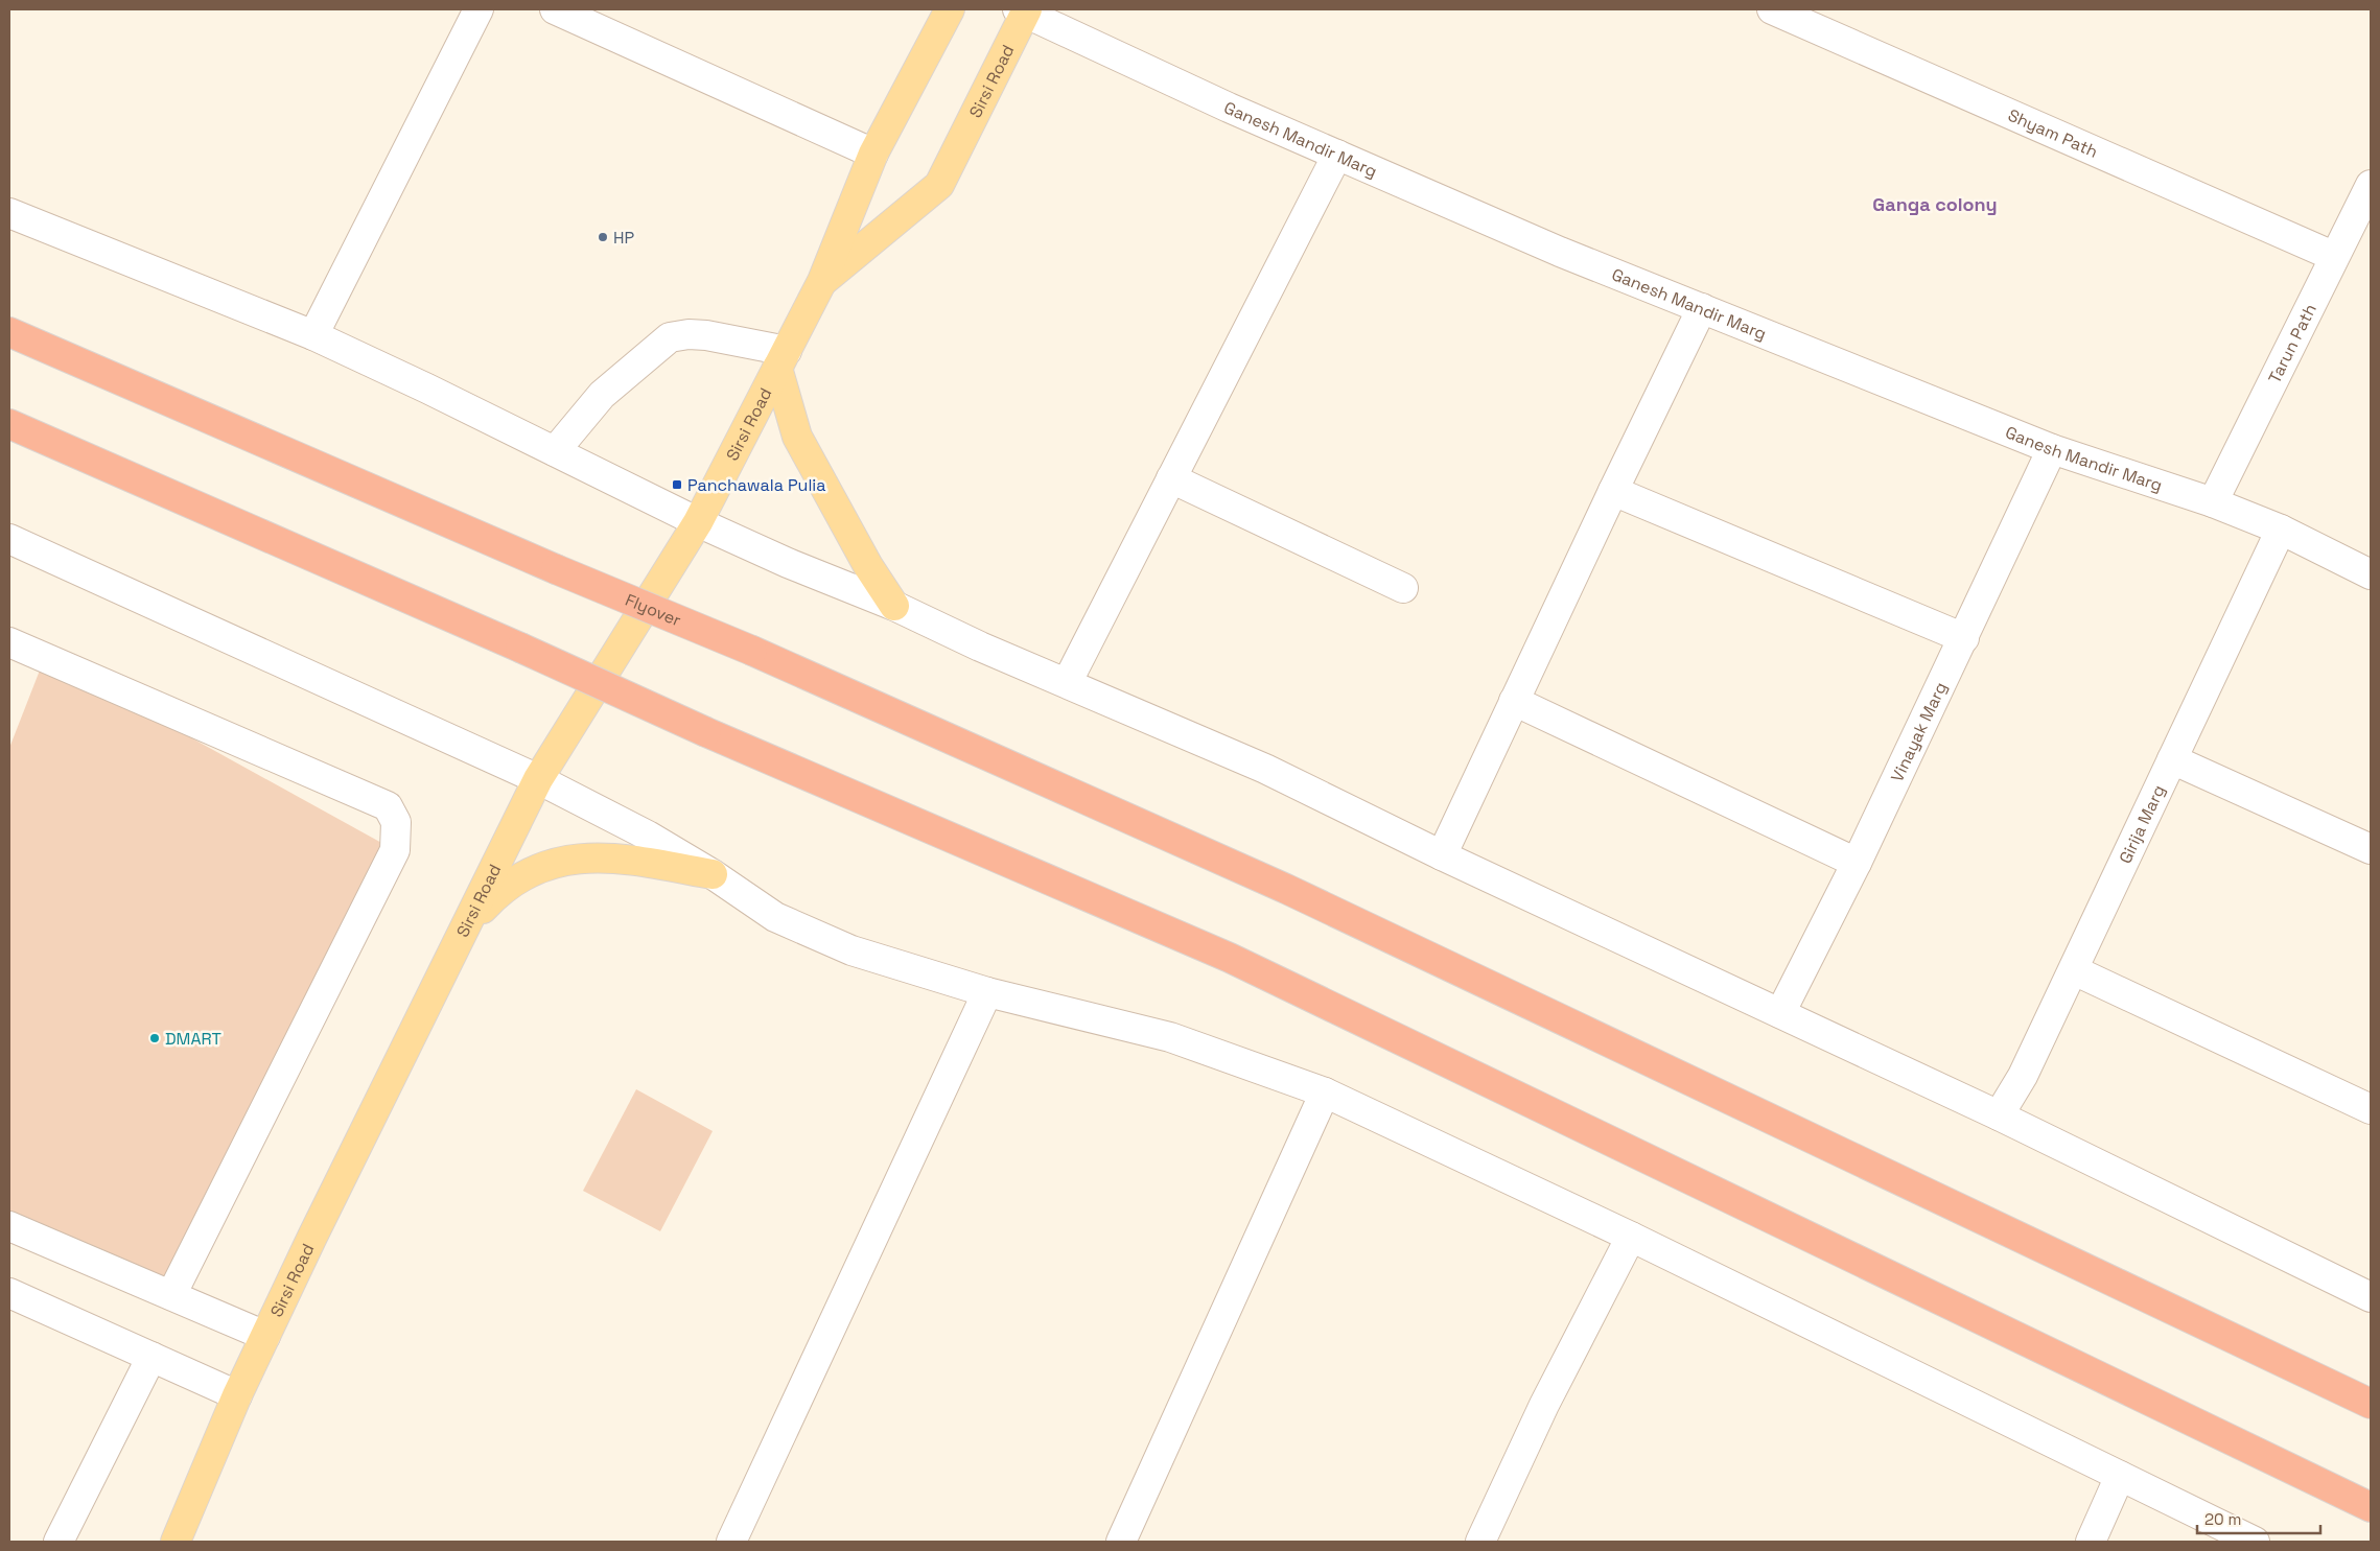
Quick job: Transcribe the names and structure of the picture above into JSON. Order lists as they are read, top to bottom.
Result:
{
  "streets": {
    "highway": ["Flyover"],
    "main road": ["Sirsi Road"],
    "street": [
      "Shyam Path",
      "Ganesh Mandir Marg",
      "Tarun Path",
      "Vinayak Marg",
      "Girija Marg"
    ]
  },
  "crossings": [
    ["Sirsi Road", "Ganesh Mandir Marg"],
    ["Shyam Path", "Tarun Path"],
    ["Ganesh Mandir Marg", "Tarun Path"],
    ["Ganesh Mandir Marg", "Vinayak Marg"],
    ["Ganesh Mandir Marg", "Girija Marg"]
  ],
  "districts": ["Ganga colony"],
  "places": {
    "other": ["HP", "DMART"],
    "transit": ["Panchawala Pulia"]
  },
  "scale_bar": "20 m"
}
